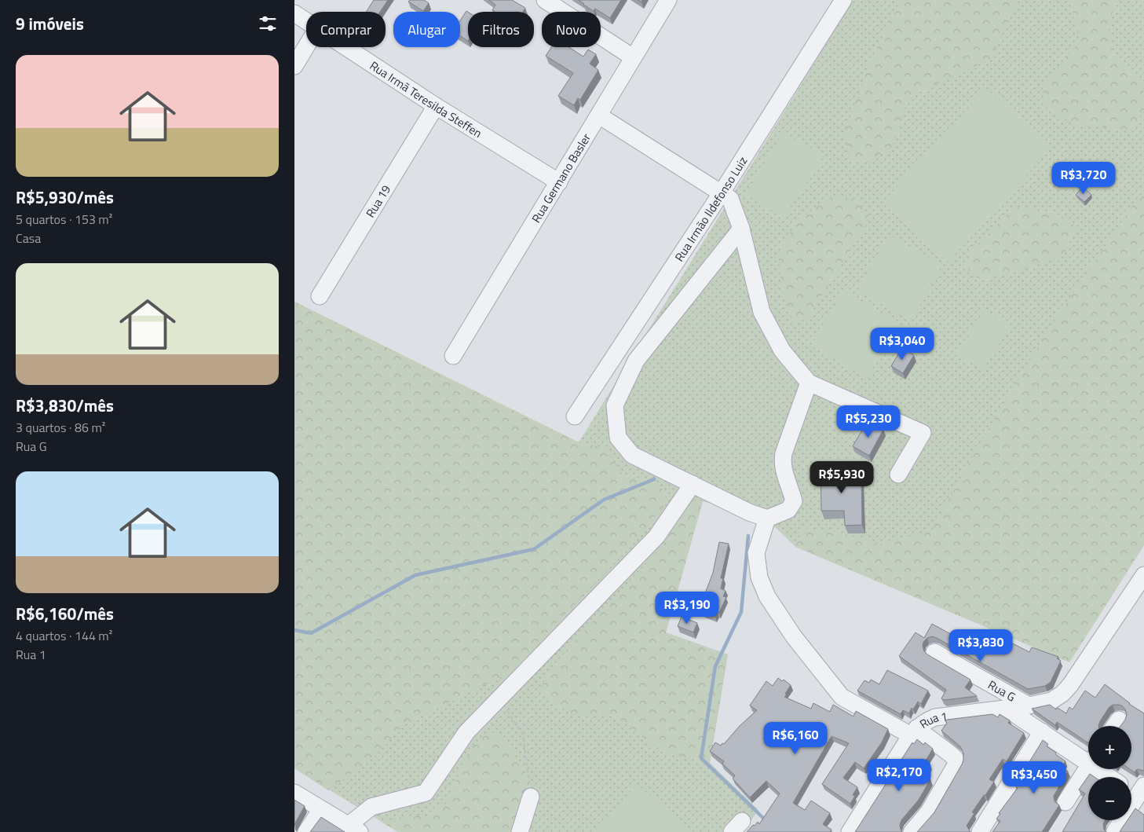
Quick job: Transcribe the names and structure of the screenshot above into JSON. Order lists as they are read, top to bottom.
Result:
{
  "streets": {
    "street": [
      "Rua Irmã Teresilda Steffen",
      "Rua Germano Basler",
      "Rua 19",
      "Rua Irmão Ildefonso Luiz",
      "Rua G",
      "Rua 1"
    ]
  },
  "crossings": [
    ["Rua Irmã Teresilda Steffen", "Rua Germano Basler"],
    ["Rua Irmã Teresilda Steffen", "Rua 19"],
    ["Rua G", "Rua 1"]
  ],
  "page": {
    "heading": "9 imóveis",
    "chip": [
      "Comprar",
      "Alugar",
      "Filtros",
      "Novo"
    ],
    "list": [
      {
        "name": "R$5,930/mês",
        "note": "5 quartos · 153 m² · Casa"
      },
      {
        "name": "R$3,830/mês",
        "note": "3 quartos · 86 m² · Rua G"
      },
      {
        "name": "R$6,160/mês",
        "note": "4 quartos · 144 m² · Rua 1"
      }
    ],
    "price": [
      "R$3,720",
      "R$3,040",
      "R$5,230",
      "R$5,930",
      "R$3,190",
      "R$3,830",
      "R$6,160",
      "R$2,170",
      "R$3,450"
    ],
    "map_buttons": ["+", "−"]
  }
}
